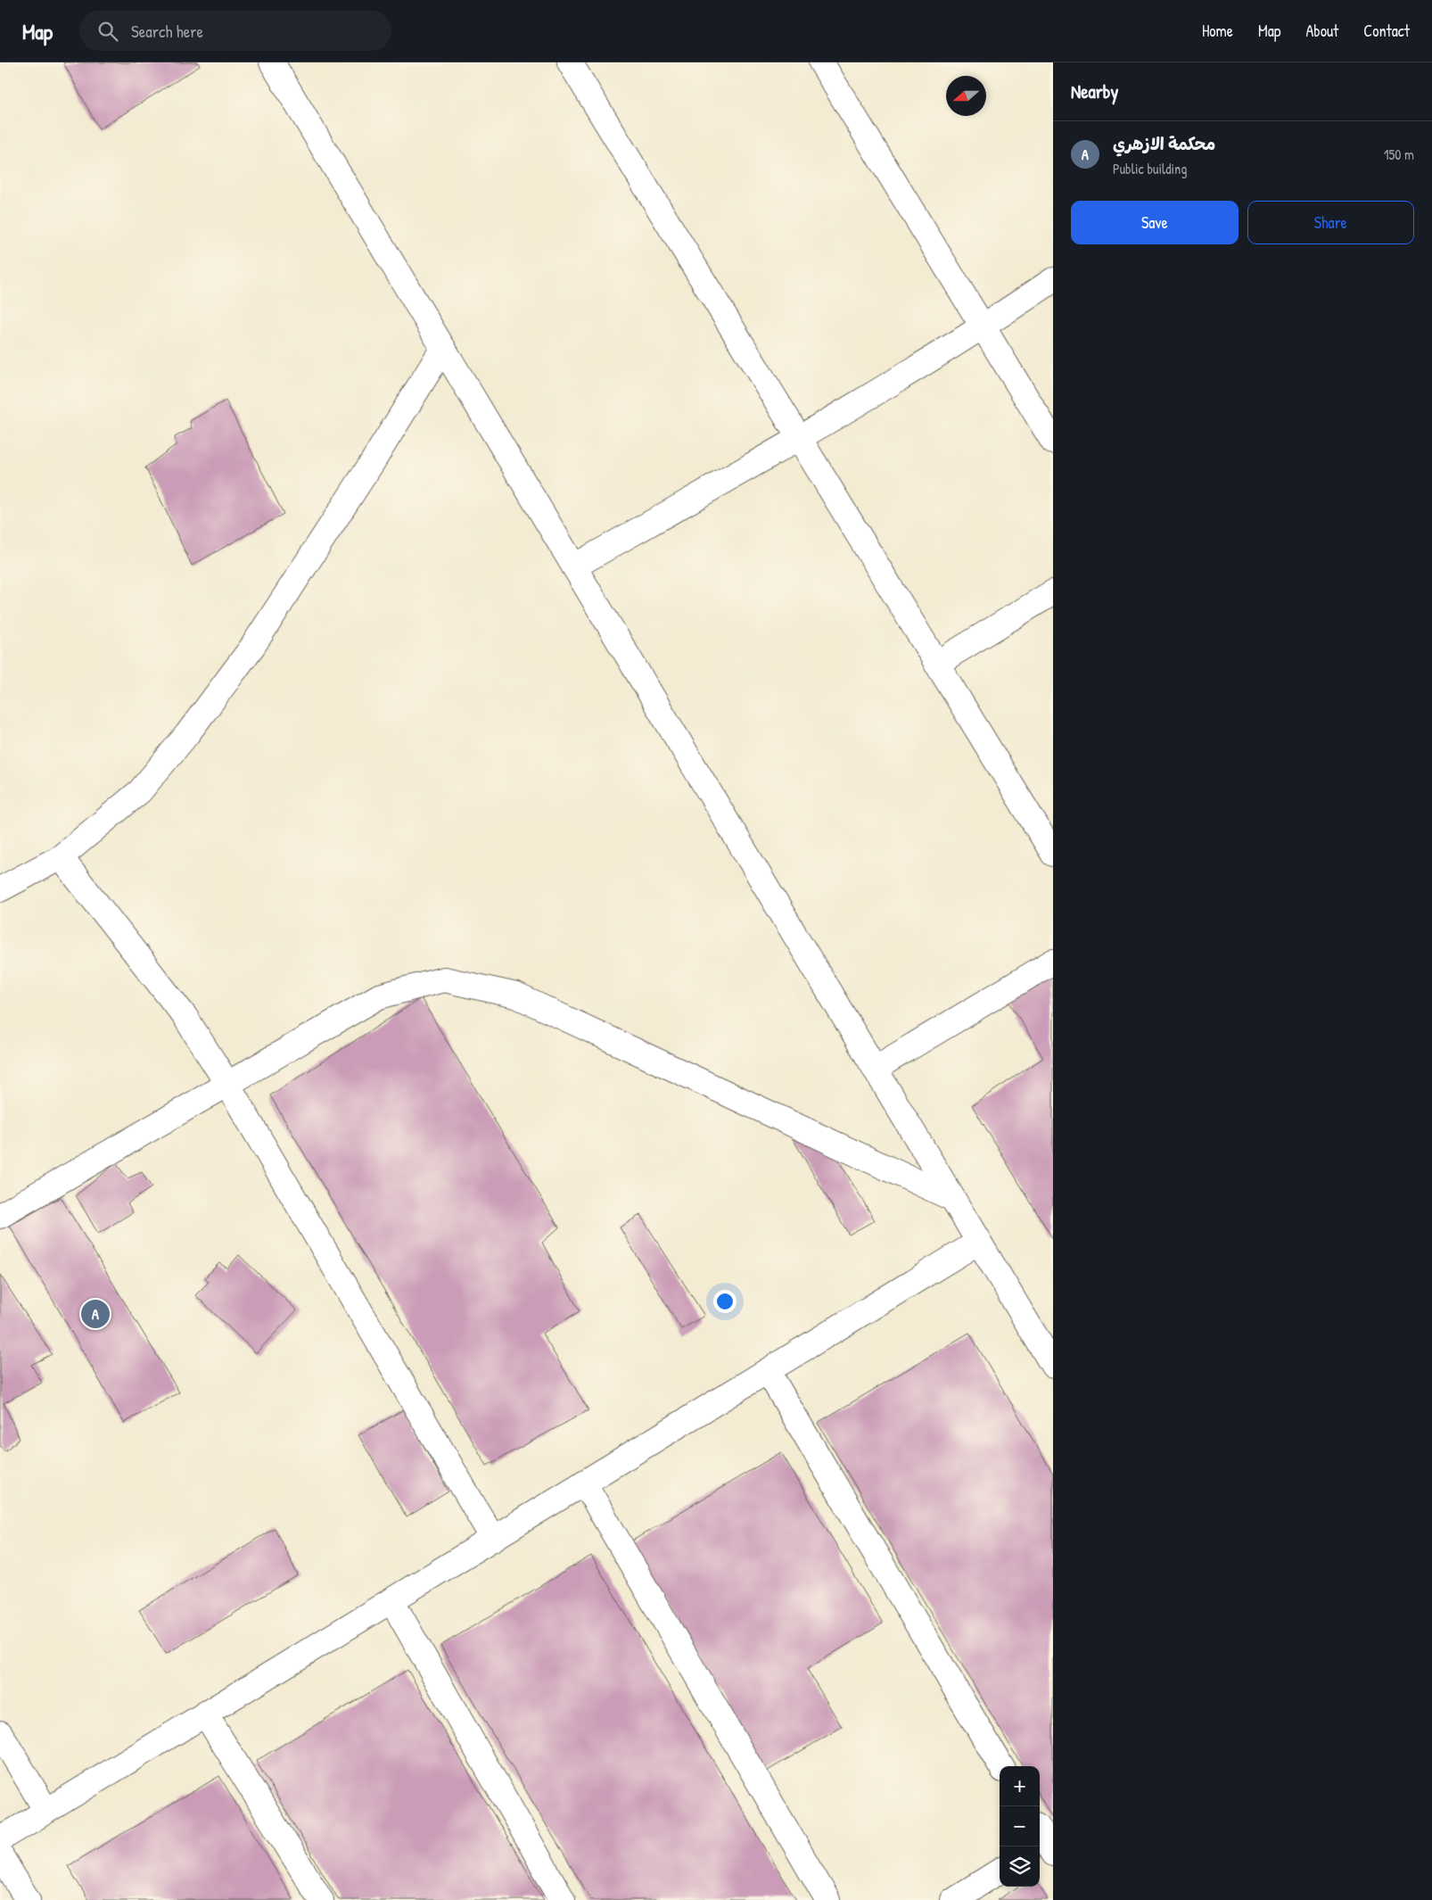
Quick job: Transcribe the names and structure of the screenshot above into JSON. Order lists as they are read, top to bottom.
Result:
{
  "north": "left",
  "page": {
    "header": "Map",
    "search": "Search here",
    "nav": [
      "Home",
      "Map",
      "About",
      "Contact"
    ],
    "heading": "Nearby",
    "list": [
      {
        "mark": "A",
        "name": "محكمة الازهري",
        "note": "Public building",
        "value": "150 m"
      }
    ],
    "buttons": ["Save", "Share"],
    "pins": "A",
    "map_buttons": ["+", "−"]
  }
}
